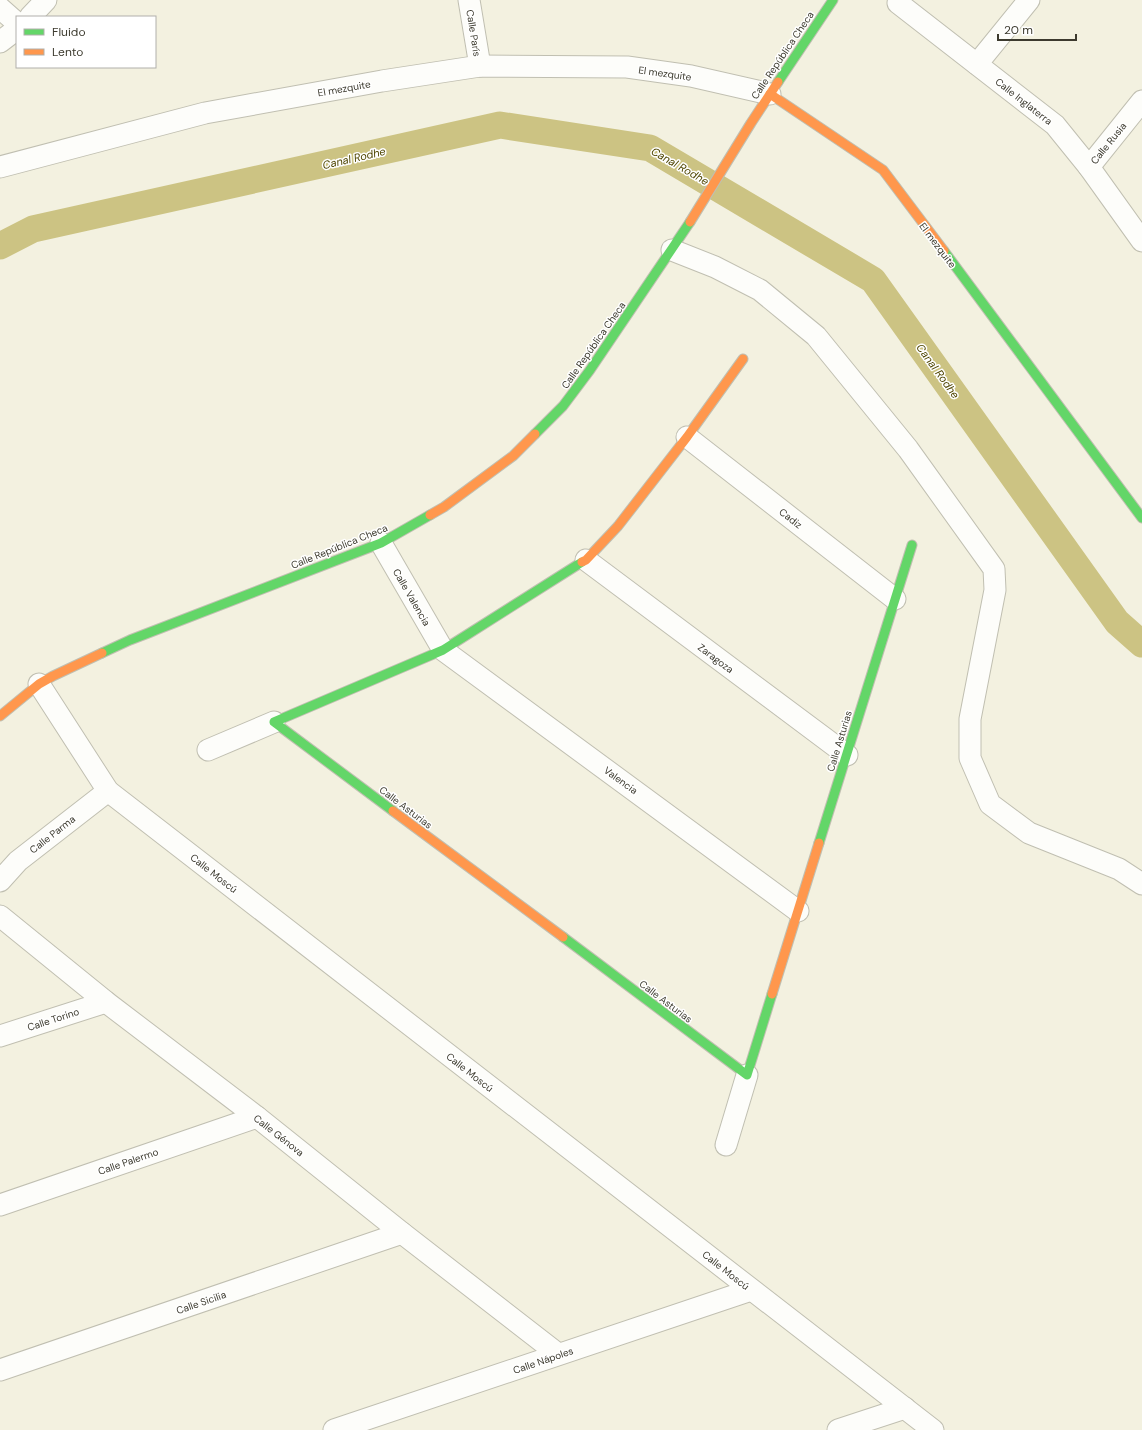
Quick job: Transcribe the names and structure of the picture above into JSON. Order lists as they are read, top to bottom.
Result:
{
  "streets": {
    "street": [
      "Calle París",
      "Calle República Checa",
      "El mezquite",
      "Calle Inglaterra",
      "Calle Rusia",
      "Cadiz",
      "Calle Valencia",
      "Zaragoza",
      "Calle Asturias",
      "Valencia",
      "Calle Parma",
      "Calle Moscú",
      "Calle Torino",
      "Calle Génova",
      "Calle Palermo",
      "Calle Sicilia",
      "Calle Nápoles"
    ]
  },
  "crossings": [
    ["Calle París", "El mezquite"],
    ["Calle República Checa", "El mezquite"],
    ["Calle República Checa", "Calle Valencia"],
    ["Calle República Checa", "Calle Moscú"],
    ["Calle Inglaterra", "Calle Rusia"],
    ["Cadiz", "Calle Asturias"],
    ["Calle Valencia", "Valencia"],
    ["Zaragoza", "Calle Asturias"],
    ["Calle Asturias", "Valencia"],
    ["Calle Parma", "Calle Moscú"],
    ["Calle Moscú", "Calle Nápoles"],
    ["Calle Torino", "Calle Génova"],
    ["Calle Génova", "Calle Palermo"],
    ["Calle Génova", "Calle Sicilia"],
    ["Calle Génova", "Calle Nápoles"]
  ],
  "water": ["Canal Rodhe"],
  "legend": ["Fluido", "Lento"],
  "scale_bar": "20 m"
}
